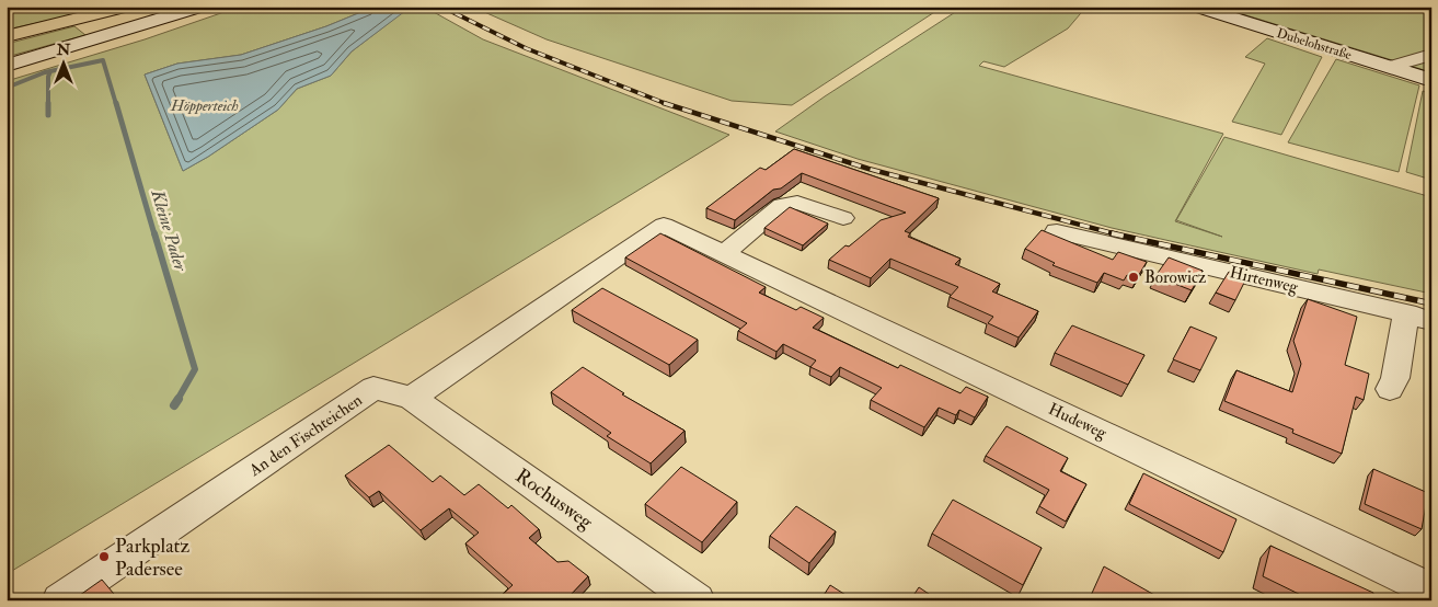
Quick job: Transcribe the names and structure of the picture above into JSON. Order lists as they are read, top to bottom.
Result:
{
  "streets": {
    "main road": ["Dubelohstraße"],
    "street": [
      "Hirtenweg",
      "Hudeweg",
      "An den Fischteichen",
      "Rochusweg"
    ]
  },
  "crossings": [
    ["Hudeweg", "An den Fischteichen"],
    ["Hudeweg", "Rochusweg"],
    ["An den Fischteichen", "Rochusweg"]
  ],
  "water": ["Höpperteich", "Kleine Pader"],
  "places": ["Borowicz", "Parkplatz Padersee"],
  "north": "top"
}
